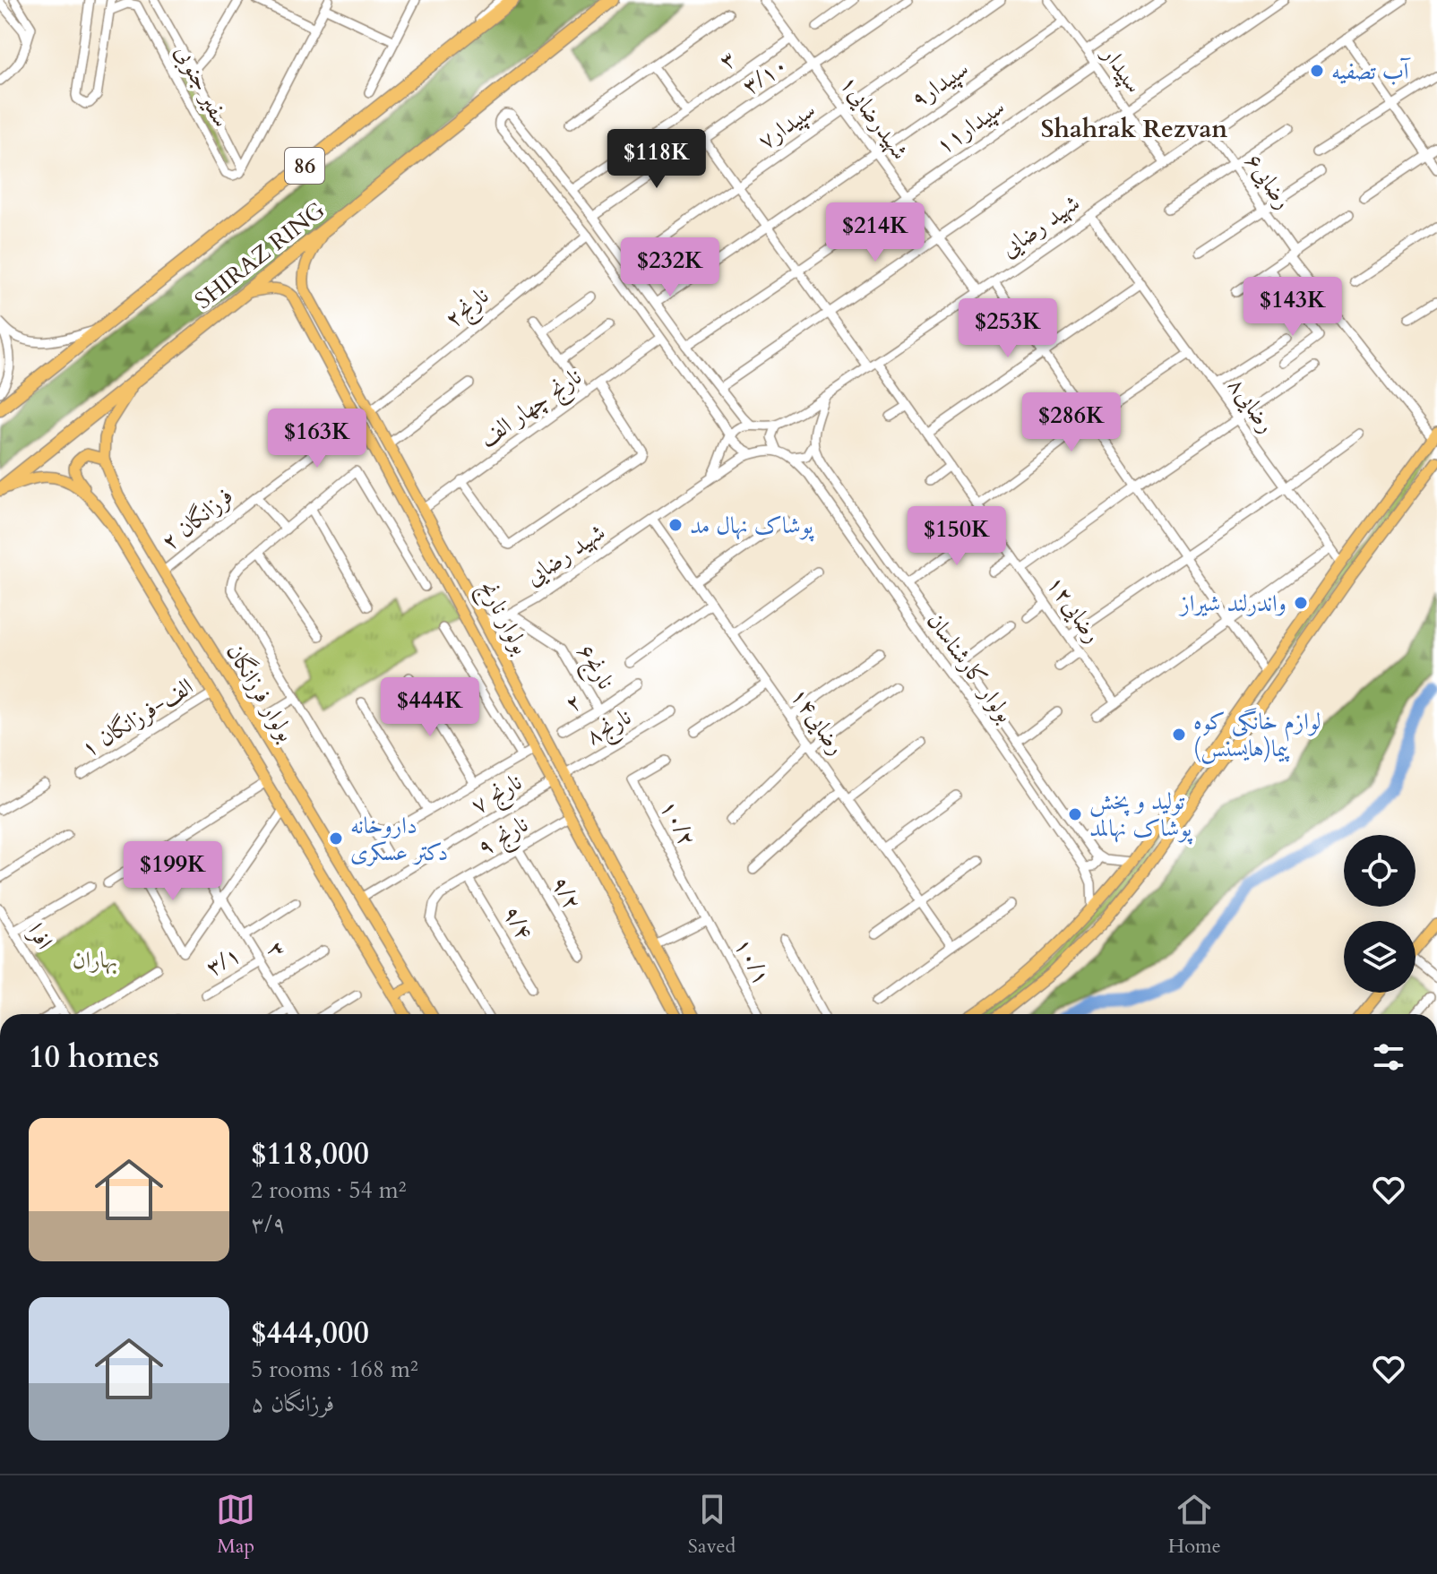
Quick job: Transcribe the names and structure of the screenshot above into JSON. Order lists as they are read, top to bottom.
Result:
{
  "streets": {
    "highway": ["86", "SHIRAZ RING"],
    "main road": ["بولوار نارنج", "بولوار فرزانگان"],
    "street": [
      "۳",
      "سپیدار",
      "۳/۱۰",
      "سپیدار۹",
      "سفیر جنوبی",
      "شهیدرضایی۱",
      "سپیدار۷",
      "سپیدار۱۱",
      "رضایی۶",
      "شهید رضایی",
      "نارنج۲",
      "رضایی۸",
      "نارنج چهار الف",
      "فرزانگان ۲",
      "رضایی۱۲",
      "نارنج۶",
      "بولوار کارشناسان",
      "۲",
      "۱ الف-فرزانگان",
      "رضایی۱۴",
      "نارنج۸",
      "نارنج ۷",
      "۱۰/۲",
      "نارنج ۹",
      "۹/۲",
      "۹/۴",
      "افرا",
      "۳/۱",
      "۱۰/۱"
    ]
  },
  "crossings": [
    ["۳", "شهیدرضایی۱"],
    ["۳", "۳/۱"],
    ["سپیدار", "سپیدار۹"],
    ["سپیدار", "سپیدار۱۱"],
    ["سپیدار", "شهید رضایی"],
    ["۳/۱۰", "شهیدرضایی۱"],
    ["سپیدار۹", "شهیدرضایی۱"],
    ["شهیدرضایی۱", "سپیدار۷"],
    ["شهیدرضایی۱", "سپیدار۱۱"],
    ["شهیدرضایی۱", "شهید رضایی"],
    ["رضایی۶", "شهید رضایی"],
    ["شهید رضایی", "رضایی۸"],
    ["شهید رضایی", "رضایی۱۲"],
    ["شهید رضایی", "نارنج۶"],
    ["شهید رضایی", "بولوار کارشناسان"],
    ["شهید رضایی", "رضایی۱۴"],
    ["SHIRAZ RING", "بولوار فرزانگان"],
    ["نارنج۲", "بولوار نارنج"],
    ["نارنج چهار الف", "بولوار نارنج"],
    ["فرزانگان ۲", "بولوار نارنج"],
    ["فرزانگان ۲", "بولوار فرزانگان"],
    ["بولوار نارنج", "نارنج۸"],
    ["بولوار نارنج", "نارنج ۷"],
    ["بولوار نارنج", "نارنج ۹"],
    ["نارنج۶", "۲"],
    ["بولوار فرزانگان", "۱ الف-فرزانگان"],
    ["بولوار فرزانگان", "نارنج ۷"],
    ["۱۰/۲", "۱۰/۱"],
    ["نارنج ۹", "۹/۲"],
    ["نارنج ۹", "۹/۴"]
  ],
  "districts": ["Shahrak Rezvan"],
  "parks": ["بهاران"],
  "places": [
    "آب تصفیه",
    "پوشاک نهال مد",
    "واندرلند شیراز",
    "لوازم خانگی کوه پیما(هایسنس)",
    "تولید و پخش پوشاک نهالمد",
    "داروخانه دکتر عسکری"
  ],
  "page": {
    "price": [
      "$118K",
      "$214K",
      "$232K",
      "$143K",
      "$253K",
      "$286K",
      "$163K",
      "$150K",
      "$444K",
      "$199K"
    ],
    "heading": "10 homes",
    "list": [
      {
        "name": "$118,000",
        "note": "2 rooms · 54 m² · ۳/۹"
      },
      {
        "name": "$444,000",
        "note": "5 rooms · 168 m² · فرزانگان ۵"
      }
    ],
    "tabs": ["Map", "Saved", "Home"]
  }
}
